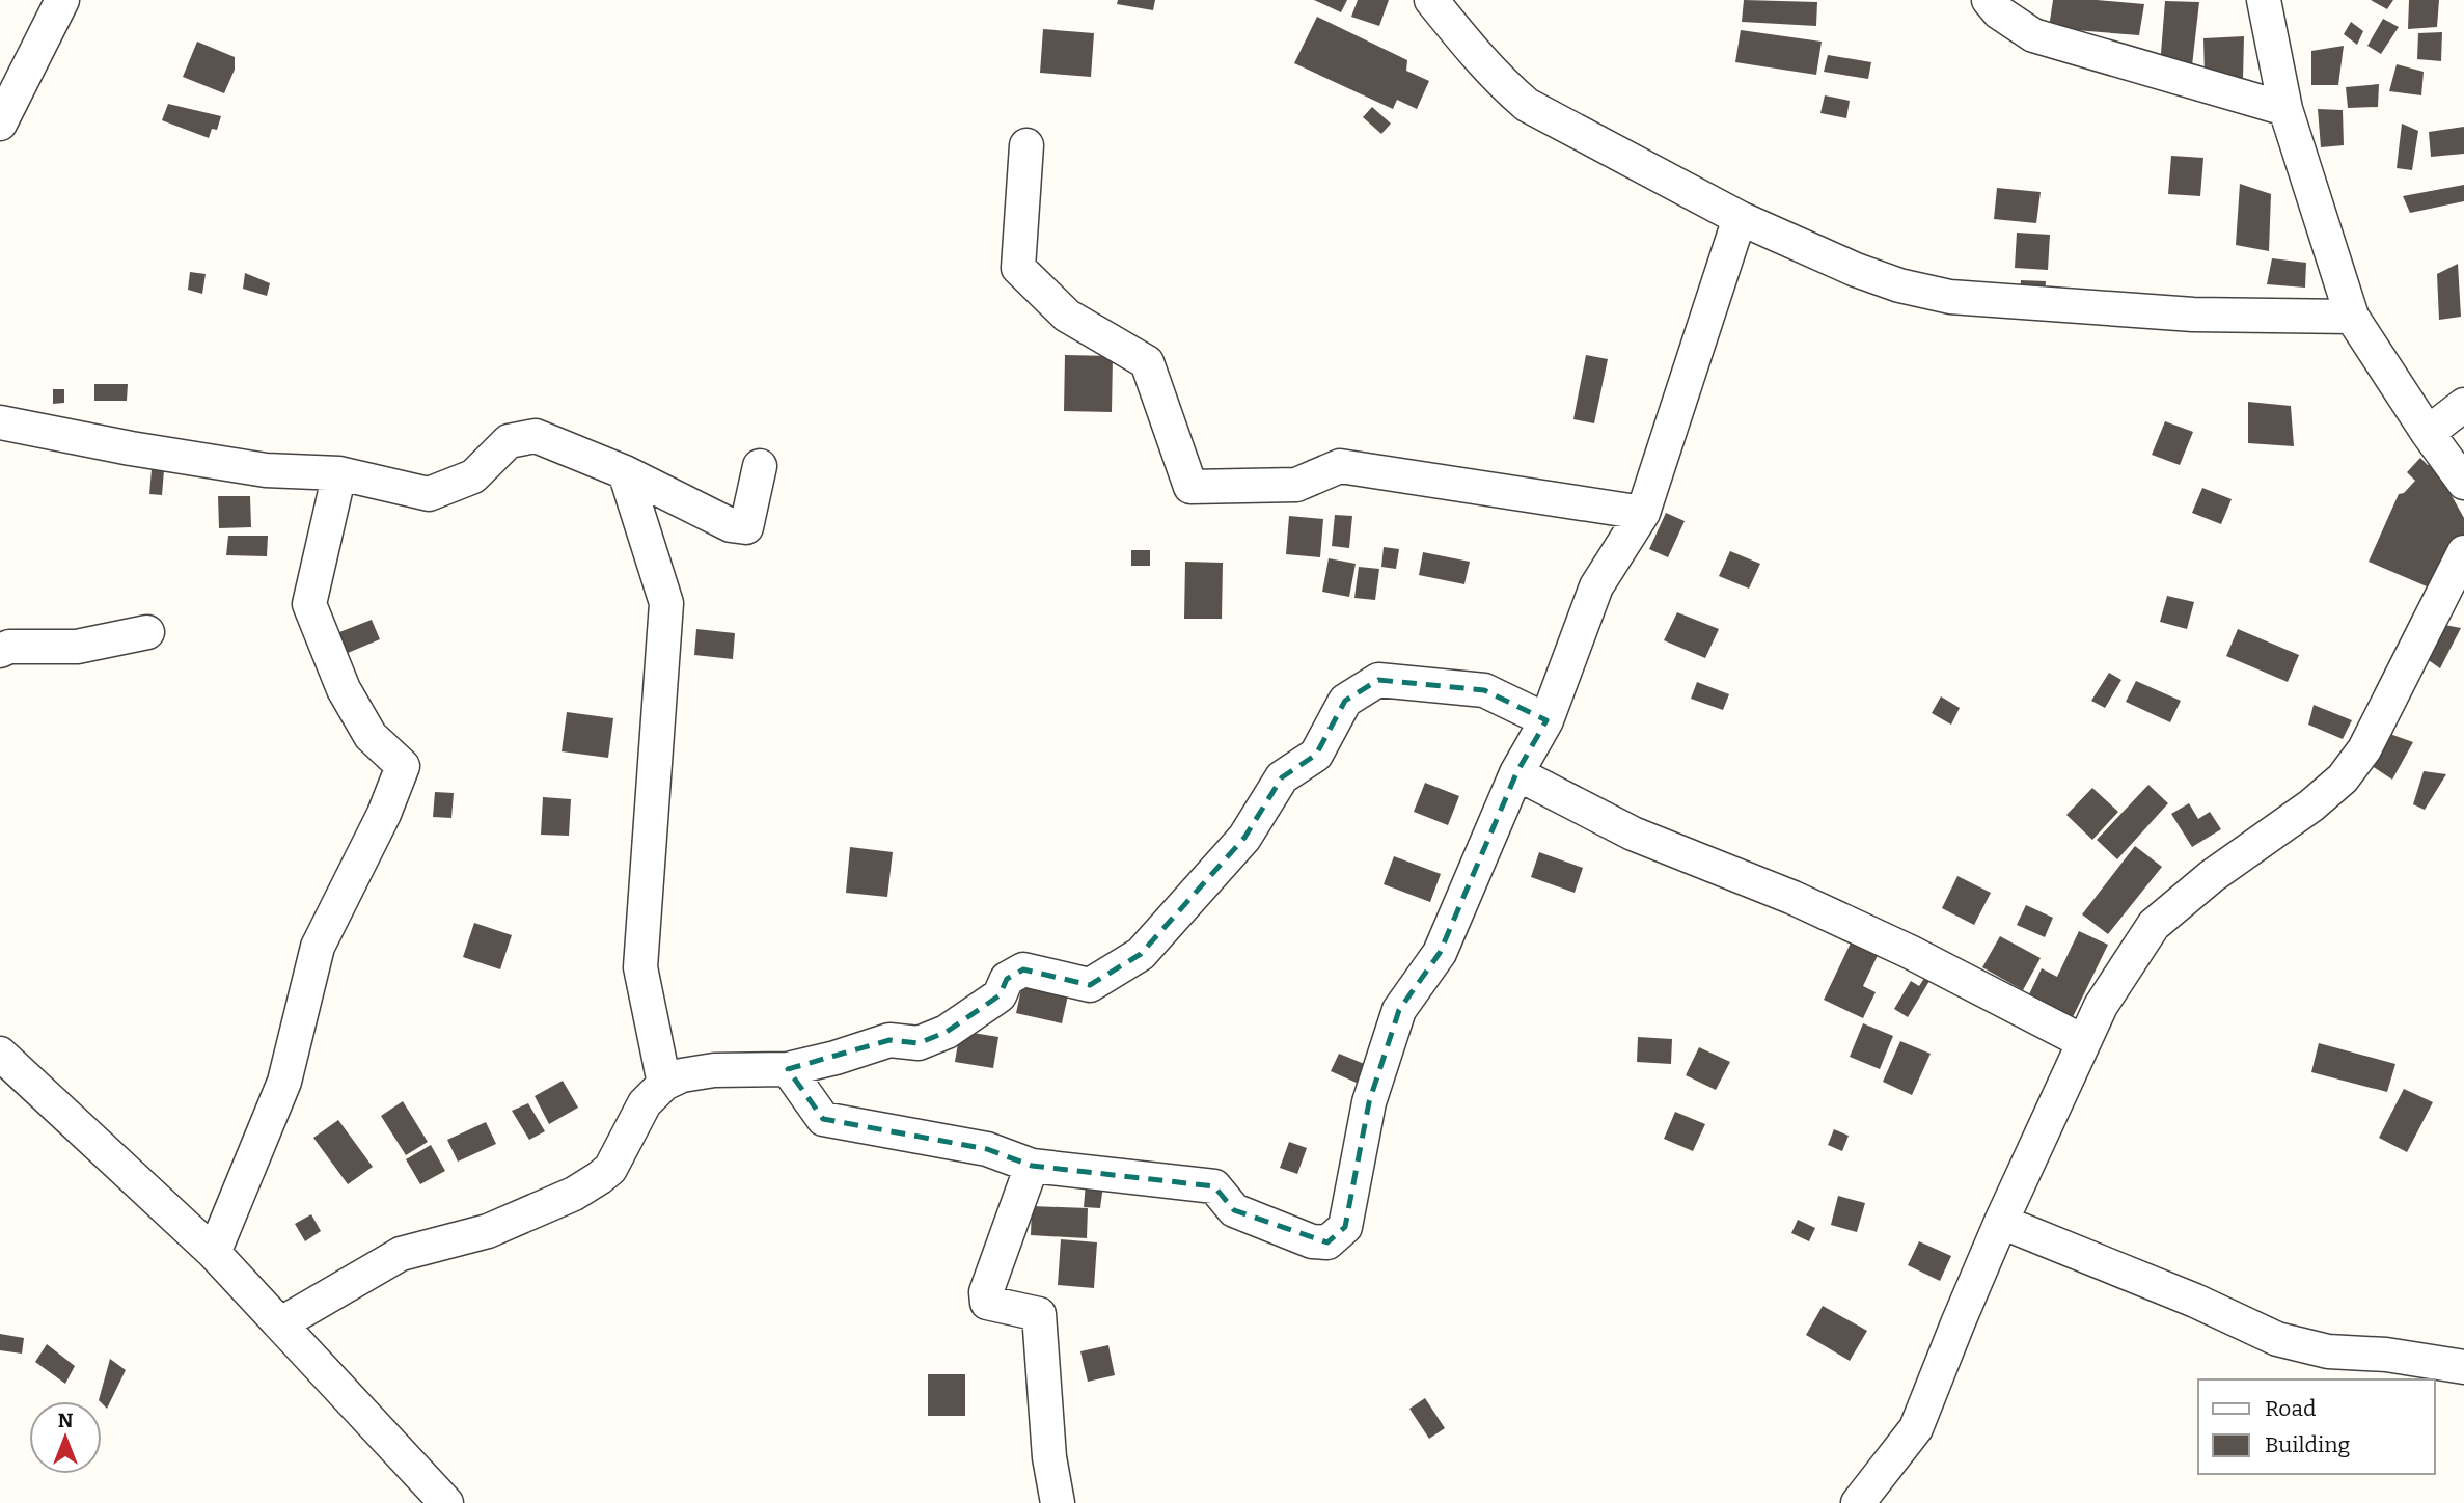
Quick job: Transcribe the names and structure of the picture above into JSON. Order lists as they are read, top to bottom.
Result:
{
  "legend": ["Road", "Building"],
  "north": "top"
}
